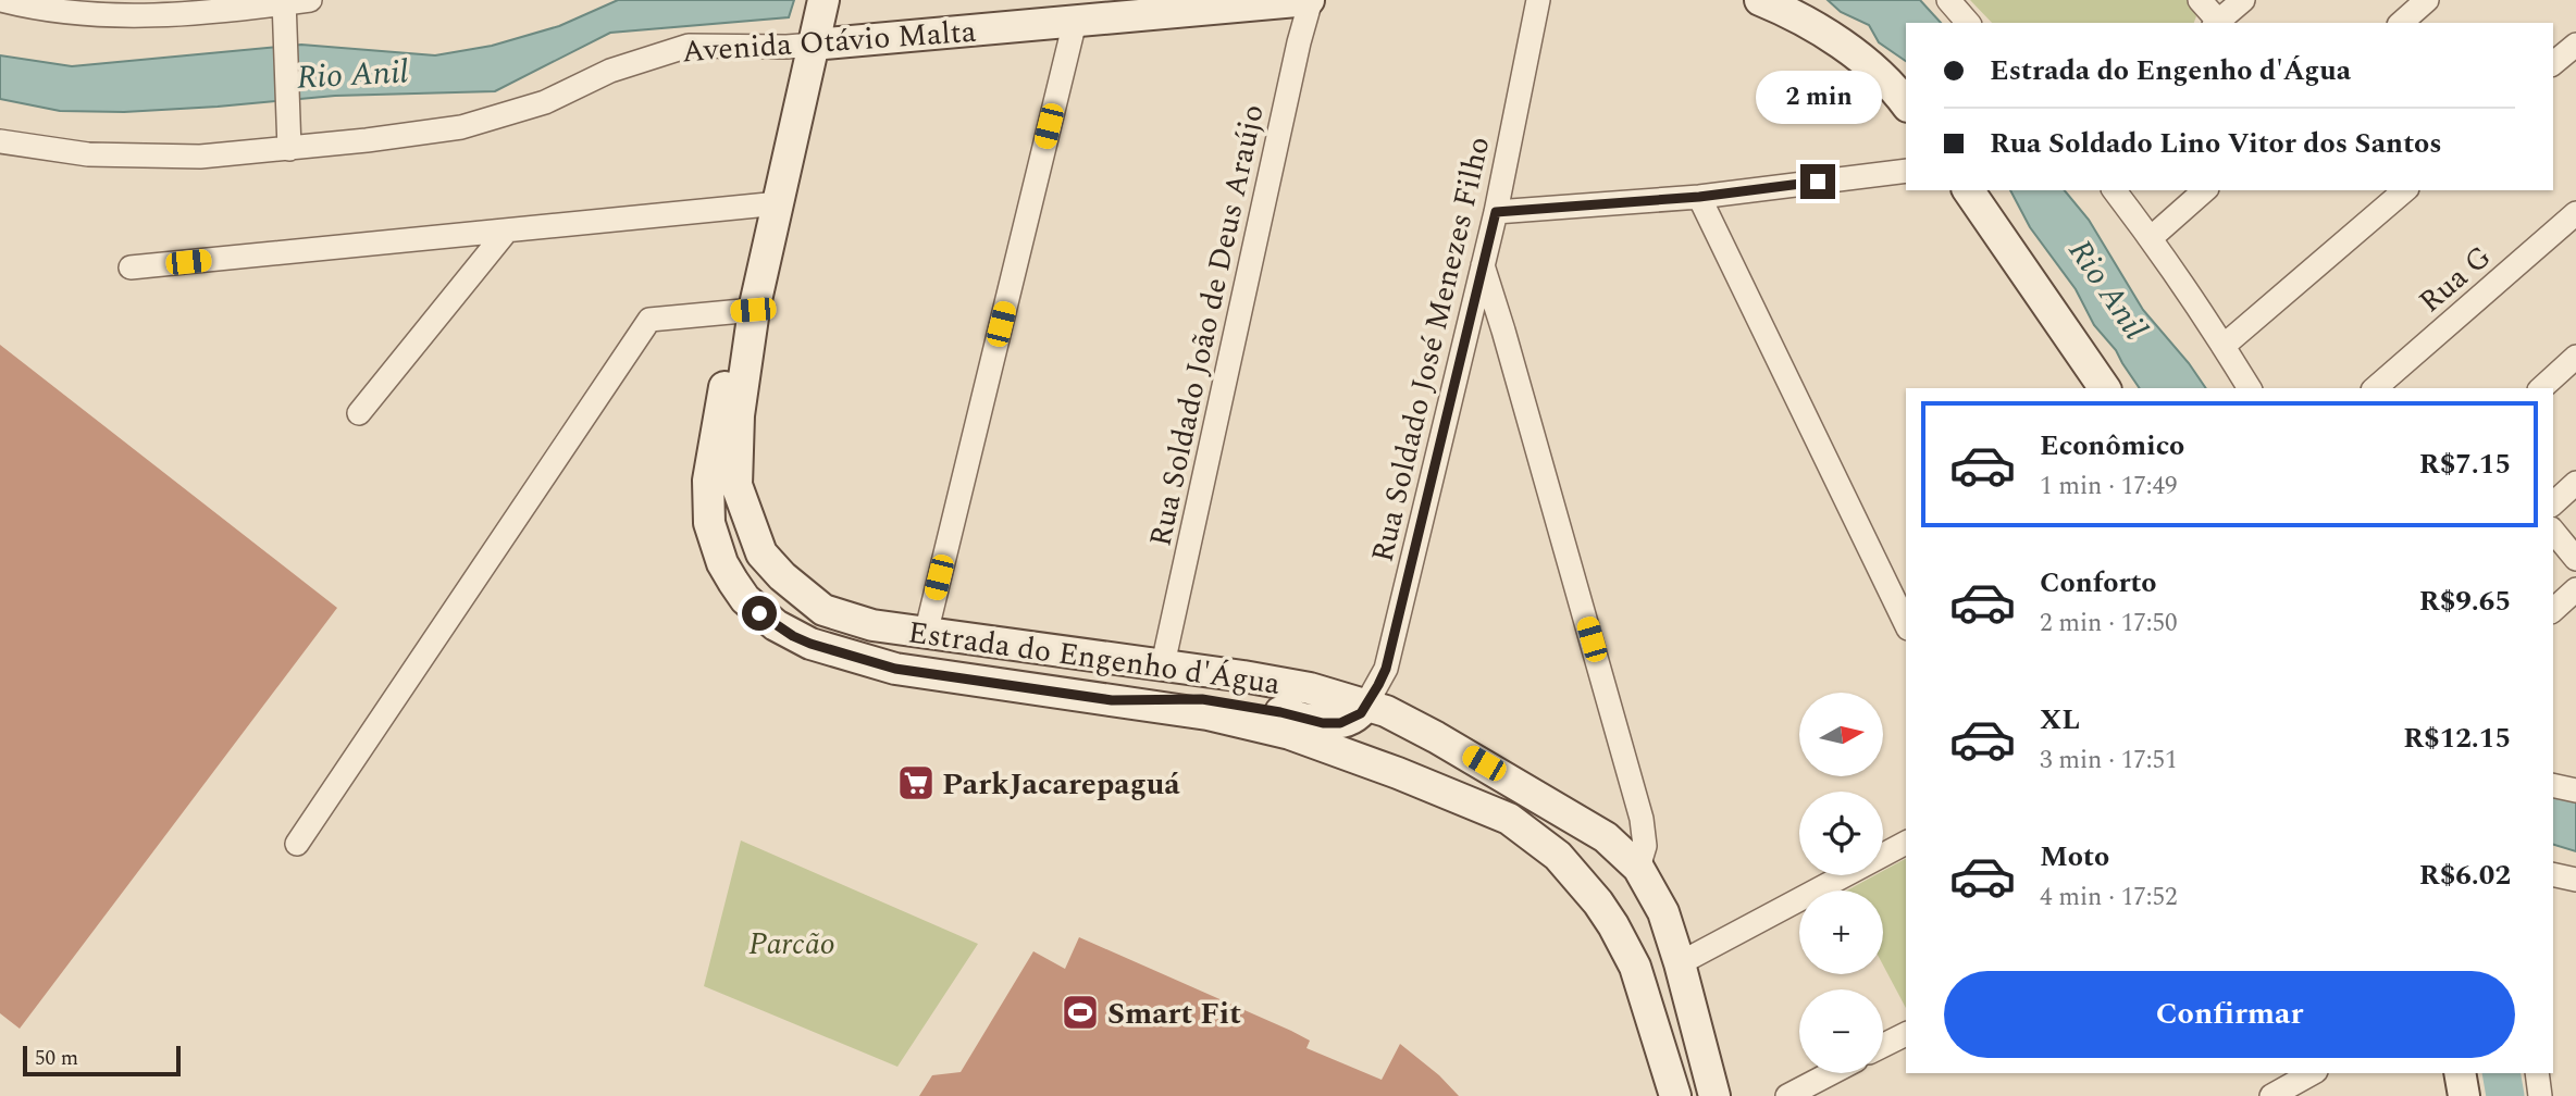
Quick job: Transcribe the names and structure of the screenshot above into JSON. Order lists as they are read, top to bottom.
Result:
{
  "streets": {
    "street": [
      "Avenida Otávio Malta",
      "Rua G",
      "Rua Soldado João de Deus Araújo",
      "Rua Soldado José Menezes Filho",
      "Estrada do Engenho d'Água"
    ]
  },
  "crossings": [
    ["Avenida Otávio Malta", "Rua Soldado João de Deus Araújo"],
    ["Avenida Otávio Malta", "Estrada do Engenho d'Água"],
    ["Rua Soldado João de Deus Araújo", "Estrada do Engenho d'Água"],
    ["Rua Soldado José Menezes Filho", "Estrada do Engenho d'Água"]
  ],
  "water": ["Rio Anil"],
  "parks": ["Parcão"],
  "places": {
    "supermarket": ["ParkJacarepaguá"],
    "sports": ["Smart Fit"]
  },
  "scale_bar": "50 m",
  "north": "right",
  "page": {
    "banner": ["Estrada do Engenho d'Água", "Rua Soldado Lino Vitor dos Santos"],
    "bubble": "2 min",
    "list": [
      {
        "name": "Econômico",
        "note": "1 min · 17:49",
        "value": "R$7.15"
      },
      {
        "name": "Conforto",
        "note": "2 min · 17:50",
        "value": "R$9.65"
      },
      {
        "name": "XL",
        "note": "3 min · 17:51",
        "value": "R$12.15"
      },
      {
        "name": "Moto",
        "note": "4 min · 17:52",
        "value": "R$6.02"
      }
    ],
    "map_buttons": ["+", "−"],
    "buttons": "Confirmar",
    "scale": "50 m"
  }
}
